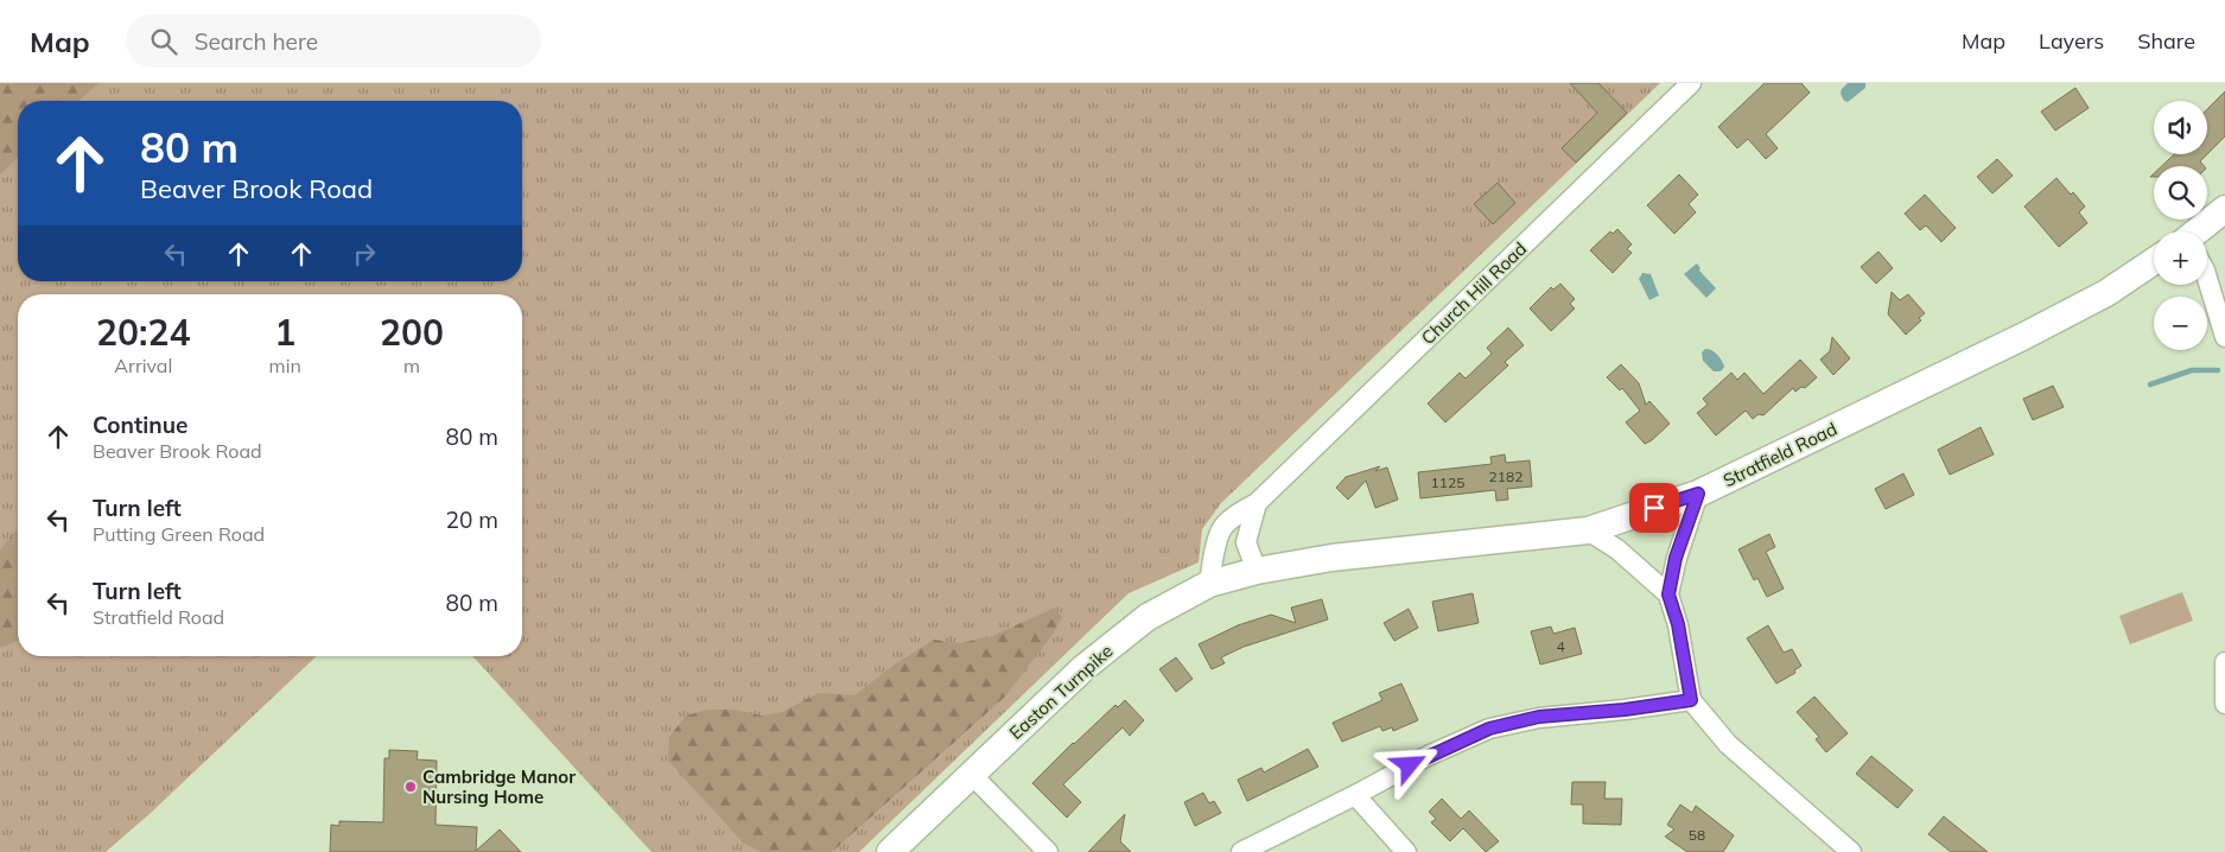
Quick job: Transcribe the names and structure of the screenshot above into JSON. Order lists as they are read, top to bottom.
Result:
{
  "streets": {
    "main road": ["Stratfield Road", "Easton Turnpike"],
    "street": ["Church Hill Road"]
  },
  "crossings": [
    ["Church Hill Road", "Easton Turnpike"],
    ["Stratfield Road", "Easton Turnpike"]
  ],
  "places": ["Cambridge Manor Nursing Home"],
  "house_numbers": [
    "2182",
    "1125",
    "4",
    "58"
  ],
  "page": {
    "header": "Map",
    "search": "Search here",
    "nav": ["Map", "Layers", "Share"],
    "map_buttons": ["+", "−"],
    "turn": ["80 m", "Beaver Brook Road"],
    "eta": [
      "20:24",
      "Arrival",
      "1",
      "min",
      "200",
      "m"
    ],
    "list": [
      {
        "name": "Continue",
        "note": "Beaver Brook Road",
        "value": "80 m"
      },
      {
        "name": "Turn left",
        "note": "Putting Green Road",
        "value": "20 m"
      },
      {
        "name": "Turn left",
        "note": "Stratfield Road",
        "value": "80 m"
      }
    ]
  }
}
